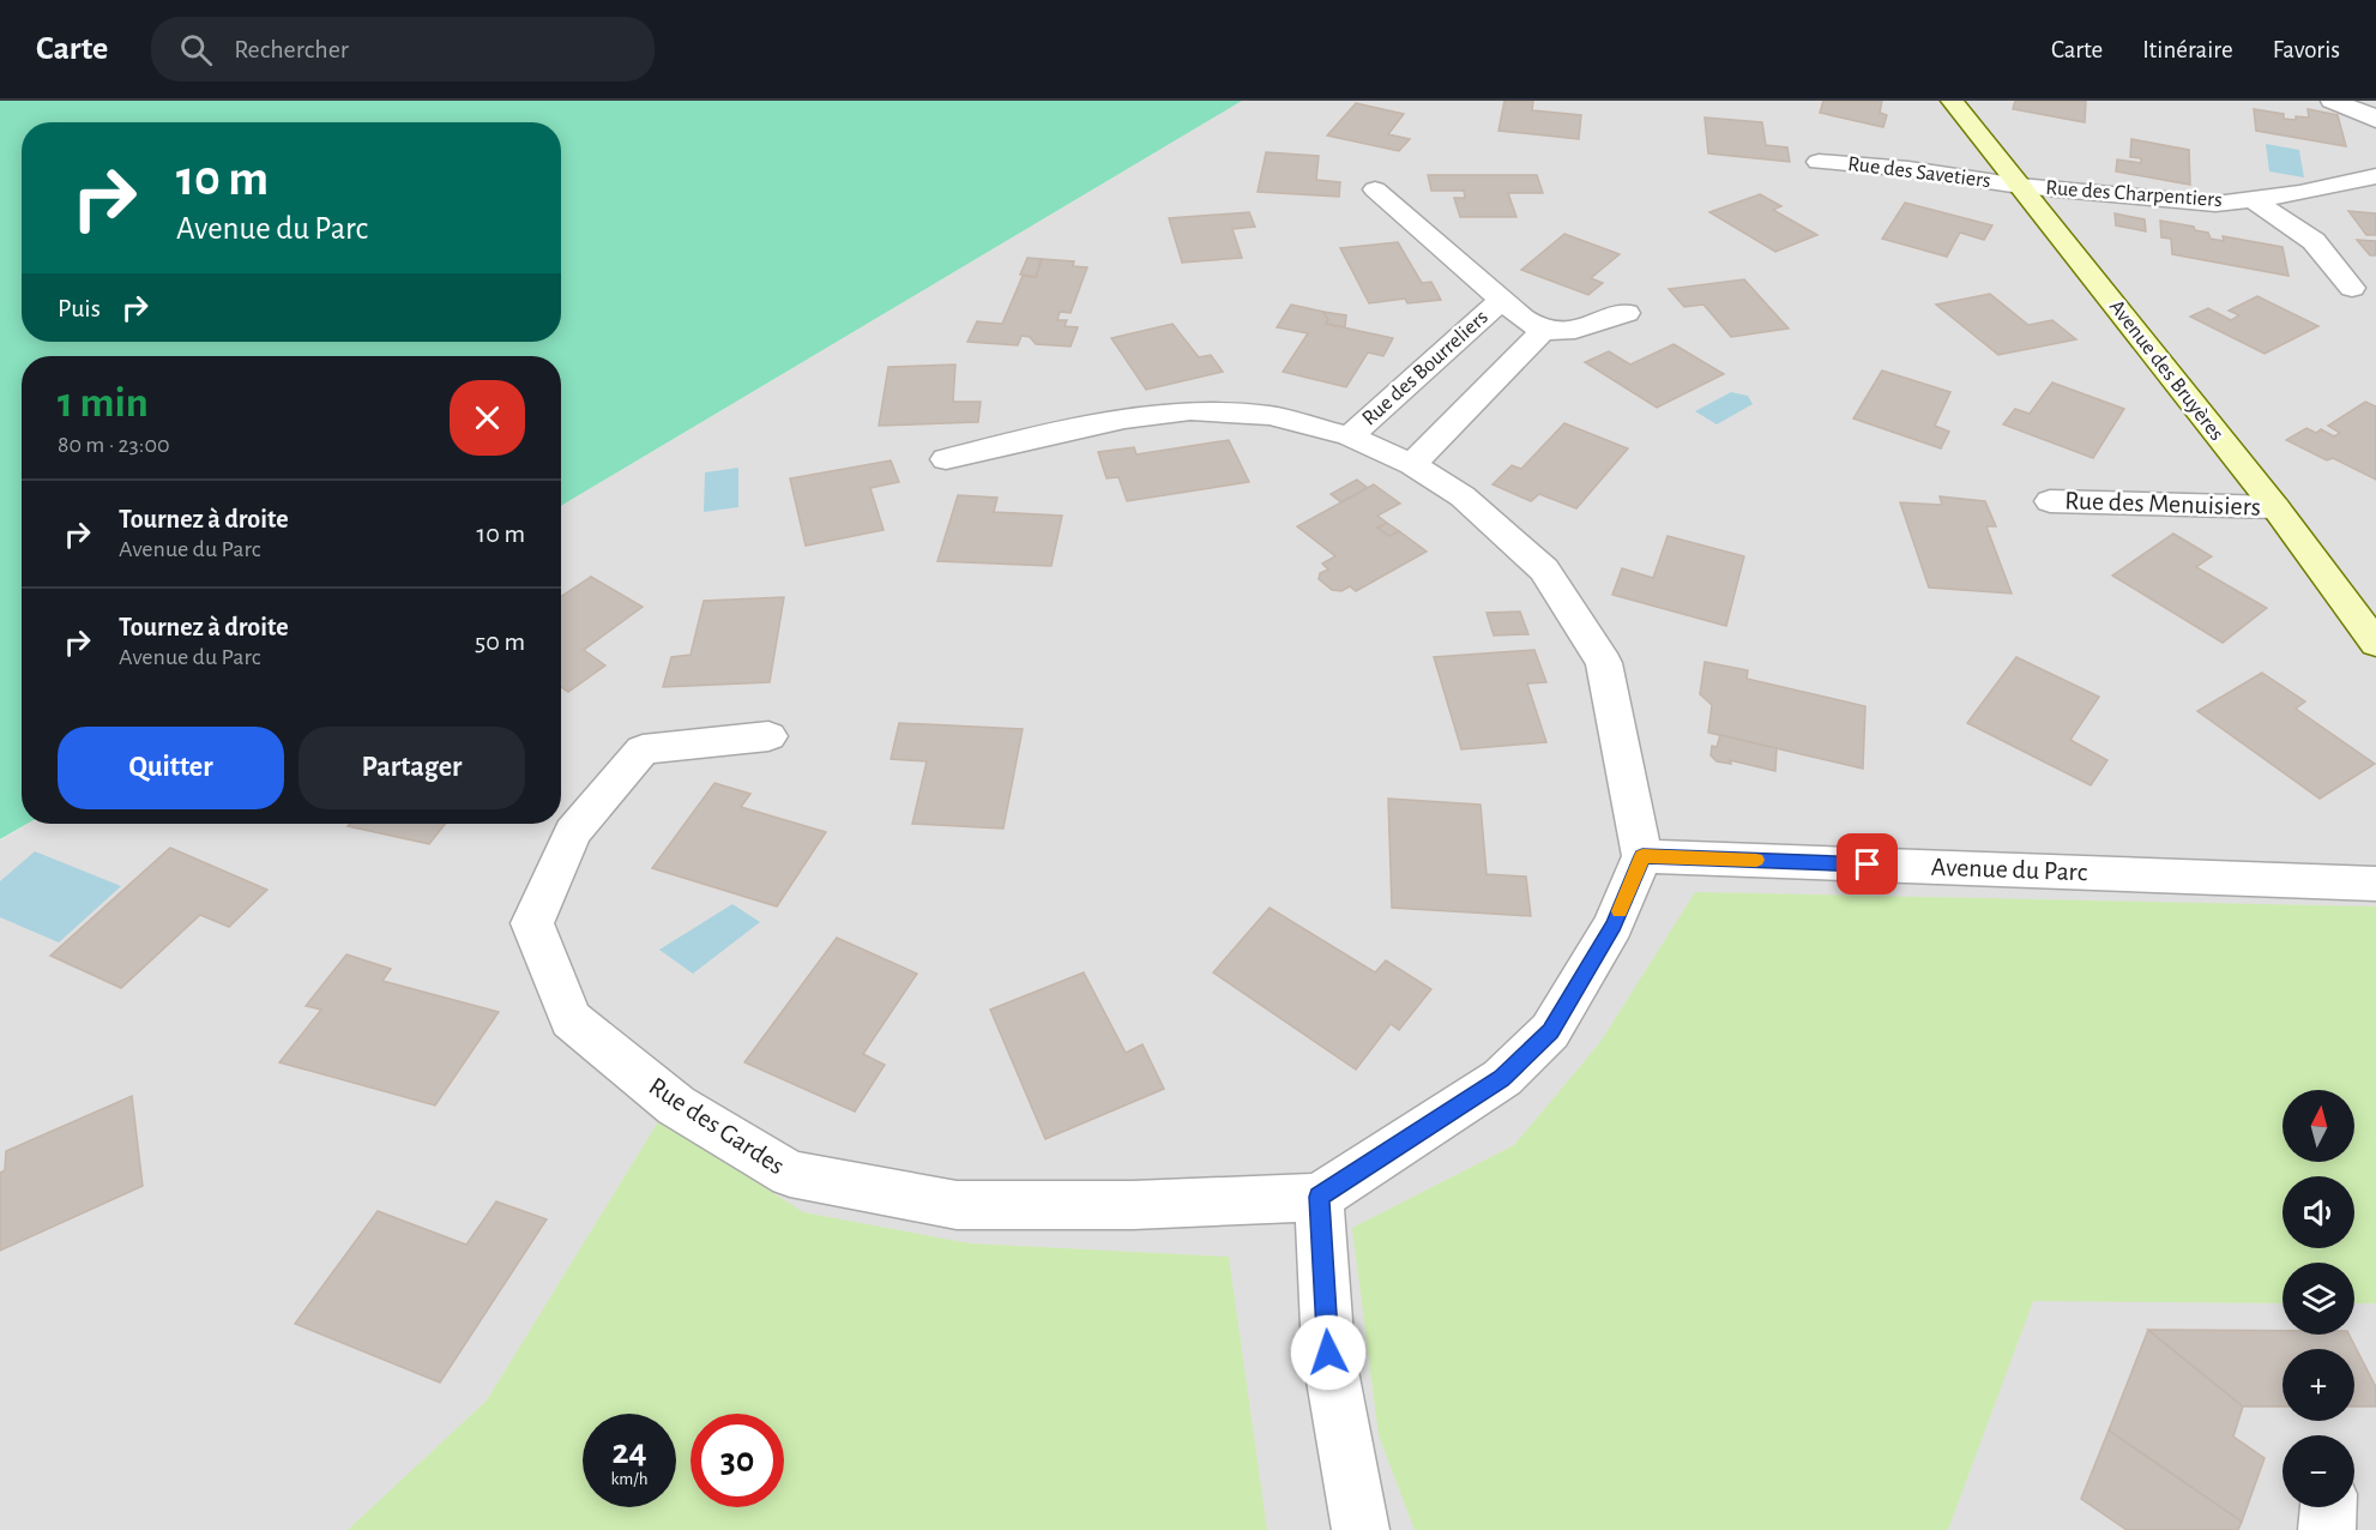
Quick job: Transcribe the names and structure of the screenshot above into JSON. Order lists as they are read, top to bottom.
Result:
{
  "streets": {
    "street": [
      "Rue des Savetiers",
      "Rue des Charpentiers",
      "Rue des Bourreliers",
      "Avenue des Bruyères",
      "Rue des Menuisiers",
      "Avenue du Parc",
      "Rue des Gardes"
    ]
  },
  "crossings": [
    ["Rue des Savetiers", "Rue des Charpentiers"],
    ["Rue des Savetiers", "Avenue des Bruyères"],
    ["Rue des Charpentiers", "Avenue des Bruyères"],
    ["Avenue des Bruyères", "Rue des Menuisiers"]
  ],
  "north": "top",
  "page": {
    "header": "Carte",
    "search": "Rechercher",
    "nav": ["Carte", "Itinéraire", "Favoris"],
    "turn": ["10 m", "Avenue du Parc"],
    "then": "Puis",
    "heading": ["1 min", "80 m · 23:00"],
    "list": [
      {
        "name": "Tournez à droite",
        "note": "Avenue du Parc",
        "value": "10 m"
      },
      {
        "name": "Tournez à droite",
        "note": "Avenue du Parc",
        "value": "50 m"
      }
    ],
    "buttons": ["Quitter", "Partager"],
    "map_buttons": ["+", "−"],
    "speed": "24 km/h",
    "limit": "30"
  }
}
